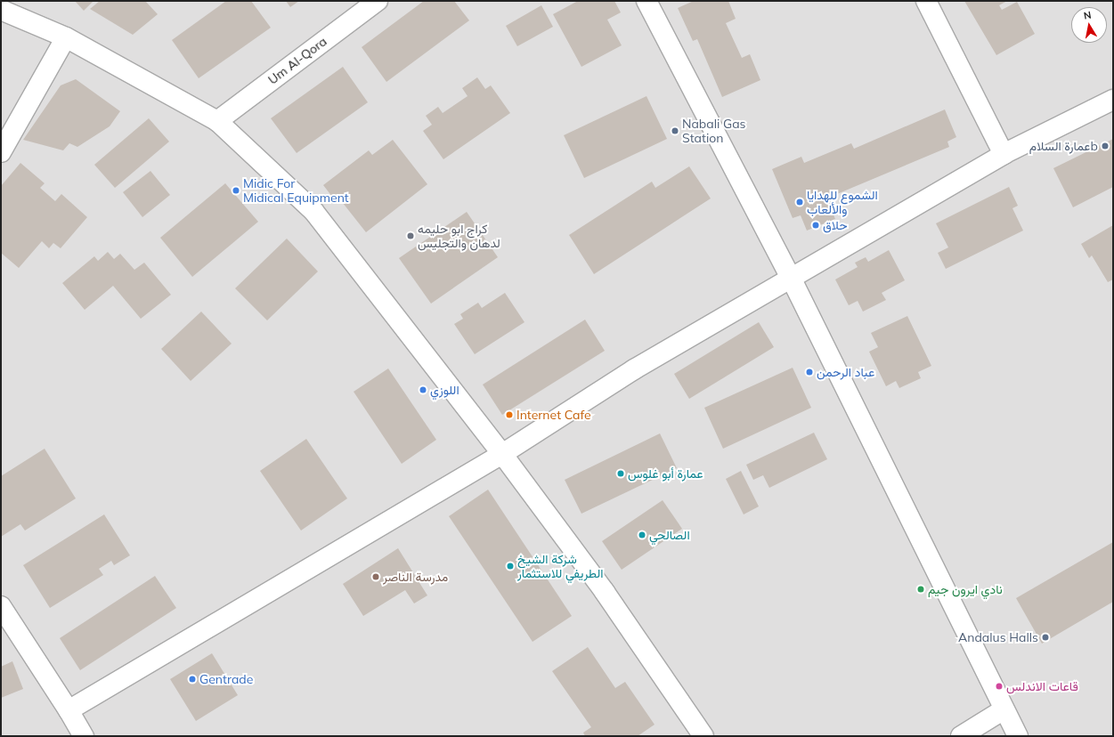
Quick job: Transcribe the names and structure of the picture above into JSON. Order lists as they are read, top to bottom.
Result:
{
  "streets": {
    "street": ["Um Al-Qora"]
  },
  "places": [
    "Nabali Gas Station",
    "عمارة السلامb",
    "Midic For Midical Equipment",
    "الشموع للهدايا والألعاب",
    "حلاق",
    "كراج ابو حليمه لدهان والتجليس",
    "عباد الرحمن",
    "اللوزي",
    "Internet Cafe",
    "عمارة أبو غلوس",
    "الصالحي",
    "شركة الشيخ الطريفي للاستثمار",
    "مدرسة الناصر",
    "نادي ايرون جيم",
    "Andalus Halls",
    "Gentrade",
    "قاعات الاندلس"
  ],
  "north": "top"
}
